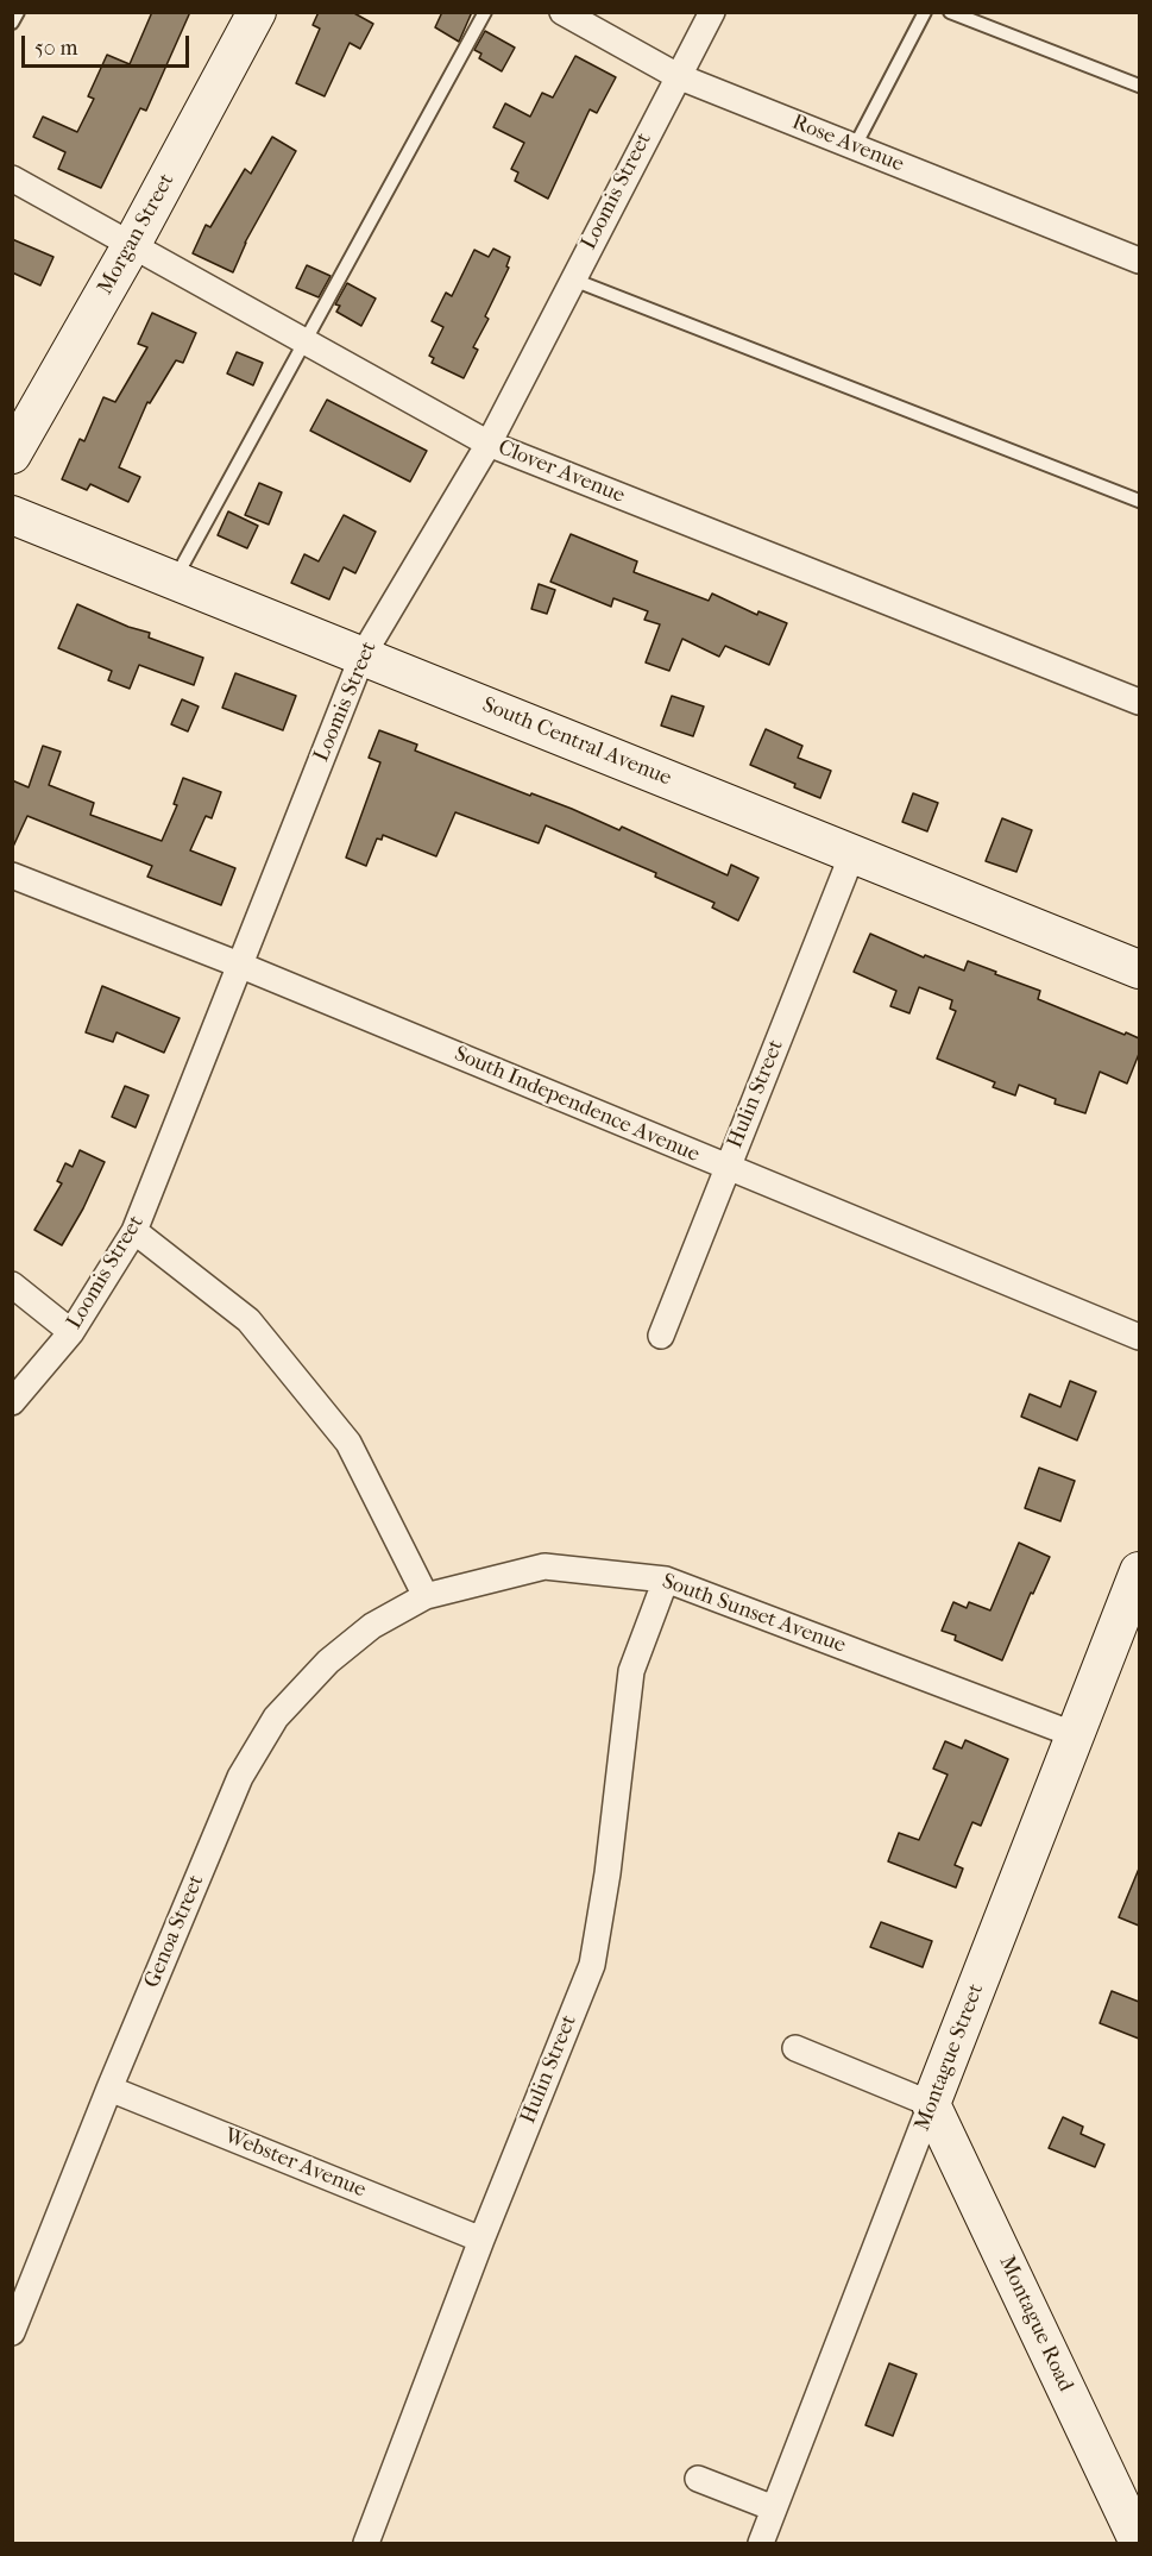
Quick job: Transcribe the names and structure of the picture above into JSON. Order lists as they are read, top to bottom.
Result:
{
  "streets": {
    "main road": [
      "Morgan Street",
      "South Central Avenue",
      "Montague Street",
      "Montague Road"
    ],
    "street": [
      "Rose Avenue",
      "Loomis Street",
      "Clover Avenue",
      "Hulin Street",
      "South Independence Avenue",
      "South Sunset Avenue",
      "Genoa Street",
      "Webster Avenue"
    ]
  },
  "crossings": [
    ["Rose Avenue", "Loomis Street"],
    ["Loomis Street", "Clover Avenue"],
    ["Loomis Street", "South Central Avenue"],
    ["Loomis Street", "South Independence Avenue"],
    ["Morgan Street", "Clover Avenue"],
    ["South Central Avenue", "Hulin Street"],
    ["Hulin Street", "South Independence Avenue"],
    ["Hulin Street", "South Sunset Avenue"],
    ["Hulin Street", "Webster Avenue"],
    ["South Sunset Avenue", "Genoa Street"],
    ["South Sunset Avenue", "Montague Street"],
    ["Genoa Street", "Webster Avenue"],
    ["Montague Street", "Montague Road"]
  ],
  "scale_bar": "50 m"
}
